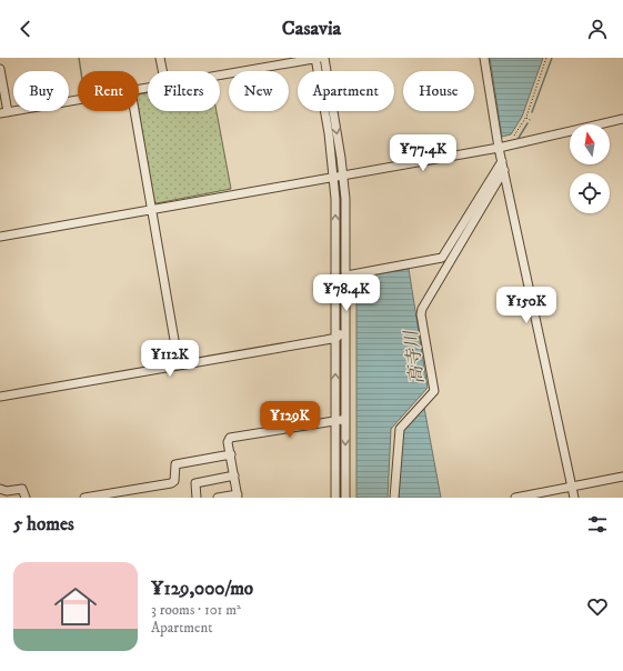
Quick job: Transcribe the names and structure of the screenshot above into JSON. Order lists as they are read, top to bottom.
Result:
{
  "water": ["高寺川"],
  "north": "top",
  "page": {
    "header": "Casavia",
    "chip": [
      "Buy",
      "Rent",
      "Filters",
      "New",
      "Apartment",
      "House"
    ],
    "price": [
      "¥77.4K",
      "¥78.4K",
      "¥150K",
      "¥112K",
      "¥129K"
    ],
    "heading": "5 homes",
    "list": [
      {
        "name": "¥129,000/mo",
        "note": "3 rooms · 101 m² · Apartment"
      }
    ]
  }
}
